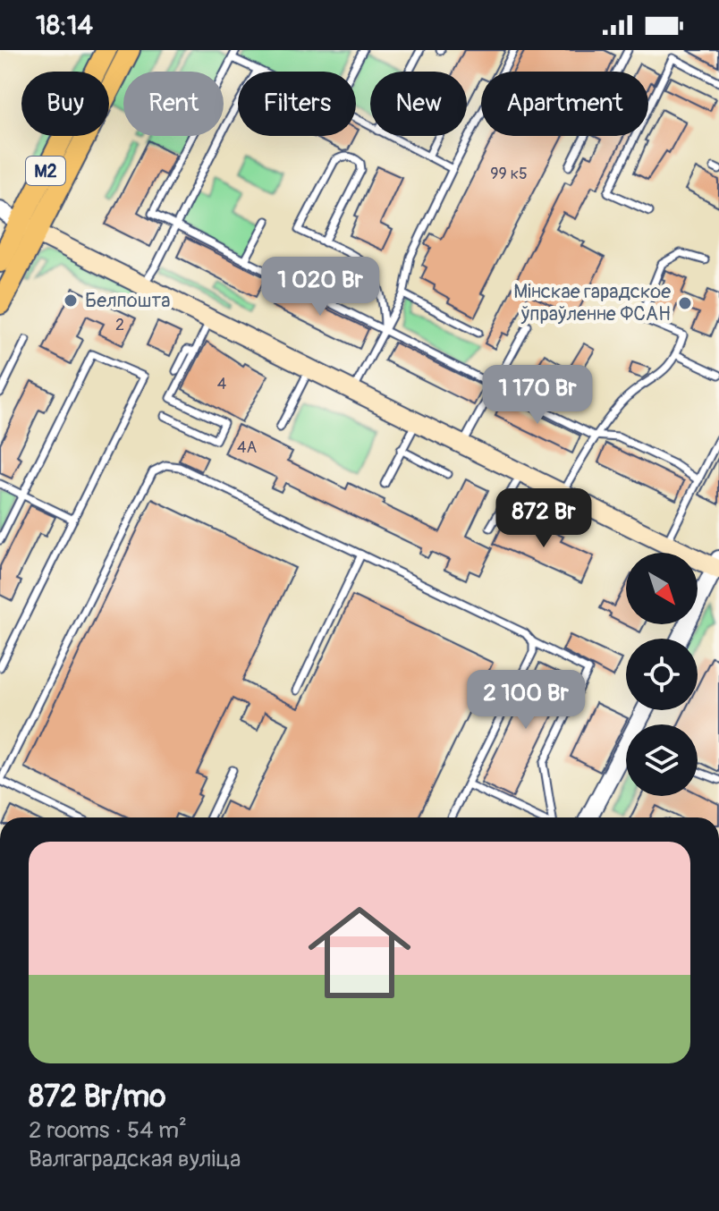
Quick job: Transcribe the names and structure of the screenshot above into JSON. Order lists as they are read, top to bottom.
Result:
{
  "streets": {
    "main road": ["М2"]
  },
  "places": ["Белпошта", "Мінскае гарадское ўпраўленне ФСАН"],
  "house_numbers": [
    "99 к5",
    "2",
    "4",
    "4А"
  ],
  "north": "bottom right",
  "page": {
    "status": "18:14",
    "chip": [
      "Buy",
      "Rent",
      "Filters",
      "New",
      "Apartment"
    ],
    "price": [
      "1 020 Br",
      "1 170 Br",
      "872 Br",
      "2 100 Br"
    ],
    "list": [
      {
        "name": "872 Br/mo",
        "note": "2 rooms · 54 m² · Валгаградская вуліца"
      }
    ]
  }
}
